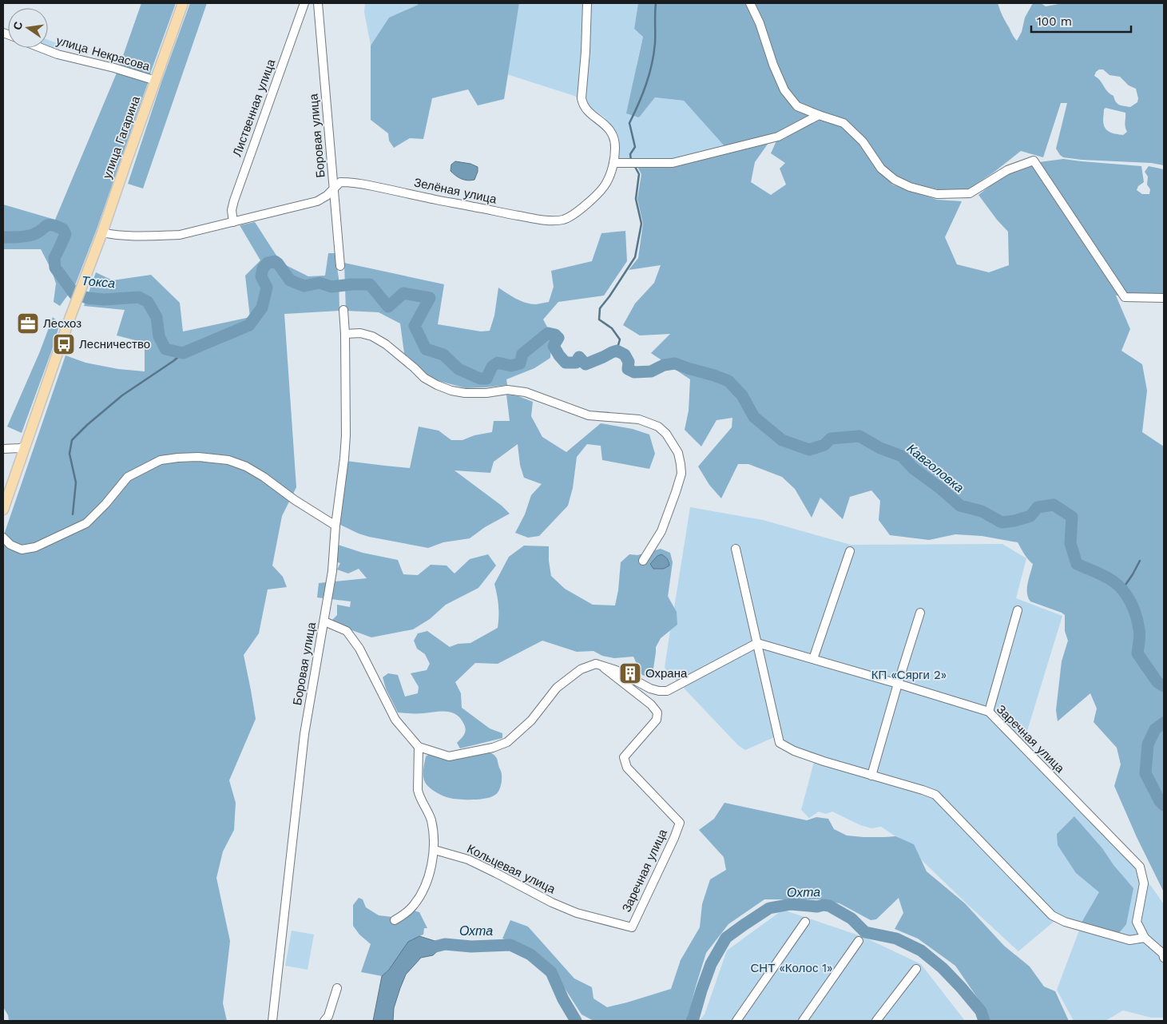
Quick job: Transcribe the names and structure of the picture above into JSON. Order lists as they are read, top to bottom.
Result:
{
  "streets": {
    "main road": ["улица Гагарина"],
    "street": [
      "улица Некрасова",
      "Лиственная улица",
      "Боровая улица",
      "Зелёная улица",
      "Заречная улица",
      "Кольцевая улица"
    ]
  },
  "crossings": [
    ["улица Некрасова", "улица Гагарина"],
    ["Лиственная улица", "Зелёная улица"],
    ["Боровая улица", "Зелёная улица"],
    ["улица Гагарина", "Зелёная улица"],
    ["Заречная улица", "Кольцевая улица"]
  ],
  "water": ["Токса", "Кавголовка", "Охта"],
  "parks": ["КП «Сярги 2»", "СНТ «Колос 1»"],
  "places": {
    "office": ["Лесхоз"],
    "bus stop": ["Лесничество"],
    "building": ["Охрана"]
  },
  "scale_bar": "100 m",
  "north": "left"
}
